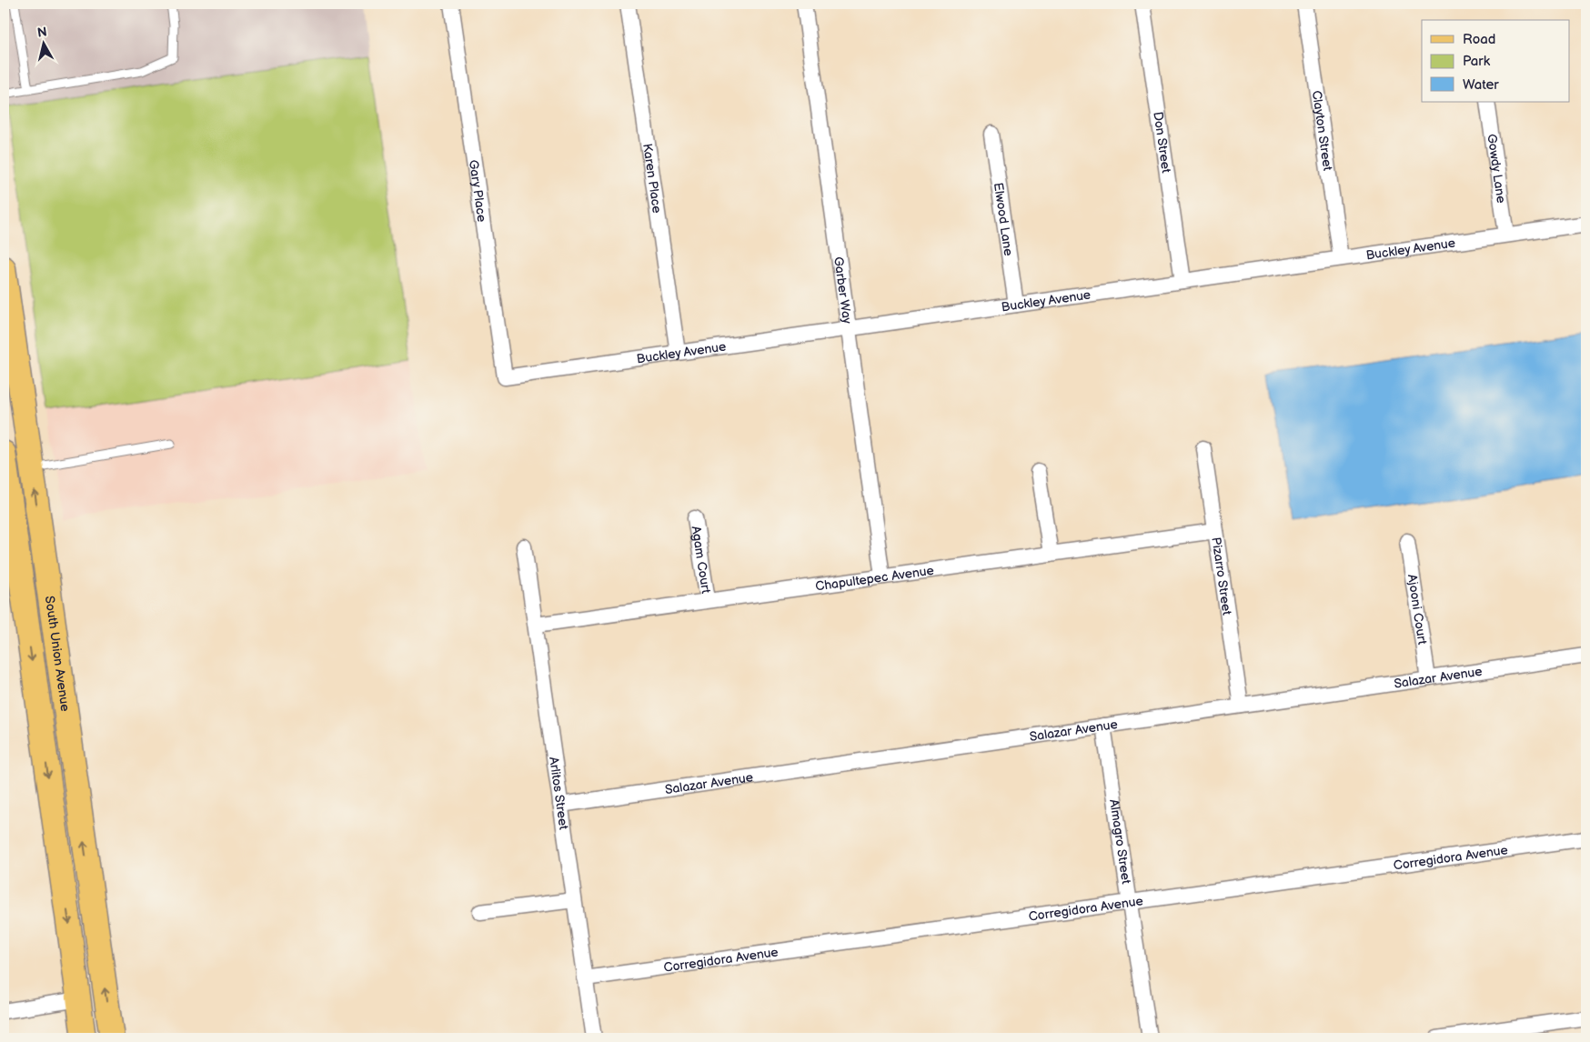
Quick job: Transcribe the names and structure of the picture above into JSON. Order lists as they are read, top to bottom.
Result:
{
  "streets": {
    "main road": ["South Union Avenue"],
    "street": [
      "Clayton Street",
      "Don Street",
      "Gowdy Lane",
      "Karen Place",
      "Gary Place",
      "Elwood Lane",
      "Buckley Avenue",
      "Garber Way",
      "Agam Court",
      "Chapultepec Avenue",
      "Pizarro Street",
      "Ajooni Court",
      "Salazar Avenue",
      "Arlitos Street",
      "Almagro Street",
      "Corregidora Avenue"
    ]
  },
  "crossings": [
    ["Clayton Street", "Buckley Avenue"],
    ["Don Street", "Buckley Avenue"],
    ["Gowdy Lane", "Buckley Avenue"],
    ["Karen Place", "Buckley Avenue"],
    ["Gary Place", "Buckley Avenue"],
    ["Elwood Lane", "Buckley Avenue"],
    ["Buckley Avenue", "Garber Way"],
    ["Garber Way", "Chapultepec Avenue"],
    ["Agam Court", "Chapultepec Avenue"],
    ["Chapultepec Avenue", "Pizarro Street"],
    ["Chapultepec Avenue", "Arlitos Street"],
    ["Pizarro Street", "Salazar Avenue"],
    ["Ajooni Court", "Salazar Avenue"],
    ["Salazar Avenue", "Arlitos Street"],
    ["Salazar Avenue", "Almagro Street"],
    ["Arlitos Street", "Corregidora Avenue"],
    ["Almagro Street", "Corregidora Avenue"]
  ],
  "legend": ["Road", "Park", "Water"],
  "north": "top"
}
